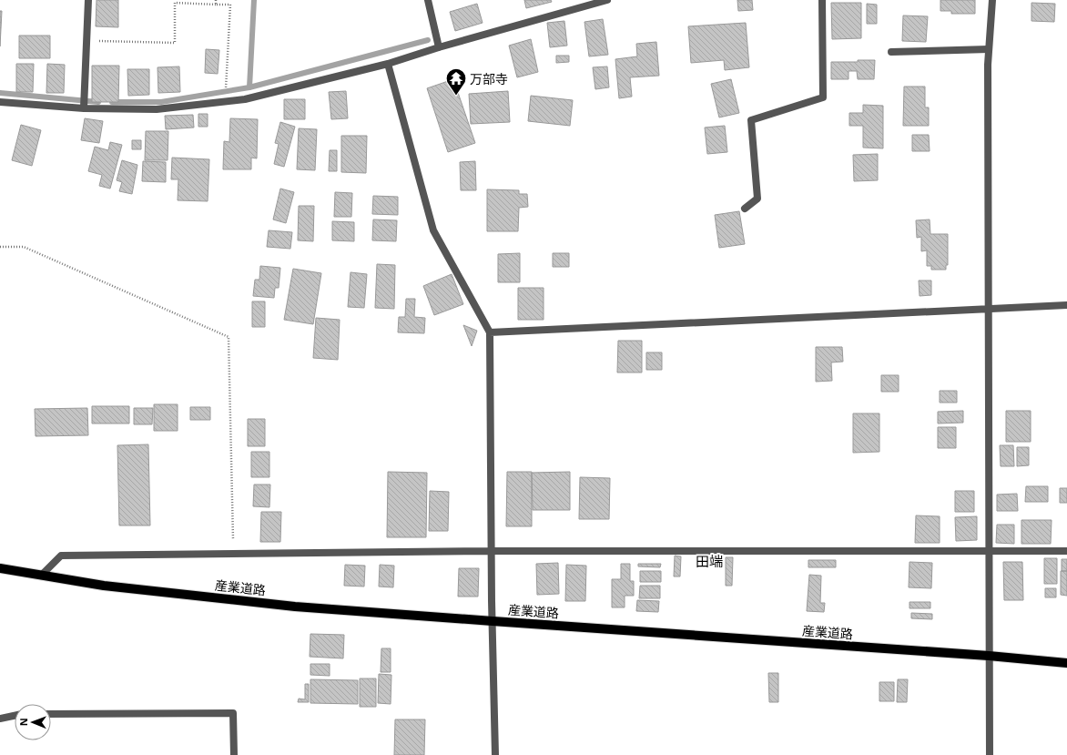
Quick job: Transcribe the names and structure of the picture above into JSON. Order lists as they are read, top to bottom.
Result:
{
  "streets": {
    "main road": ["産業道路"]
  },
  "districts": ["田端"],
  "places": {
    "temple": ["万部寺"]
  },
  "north": "left"
}
